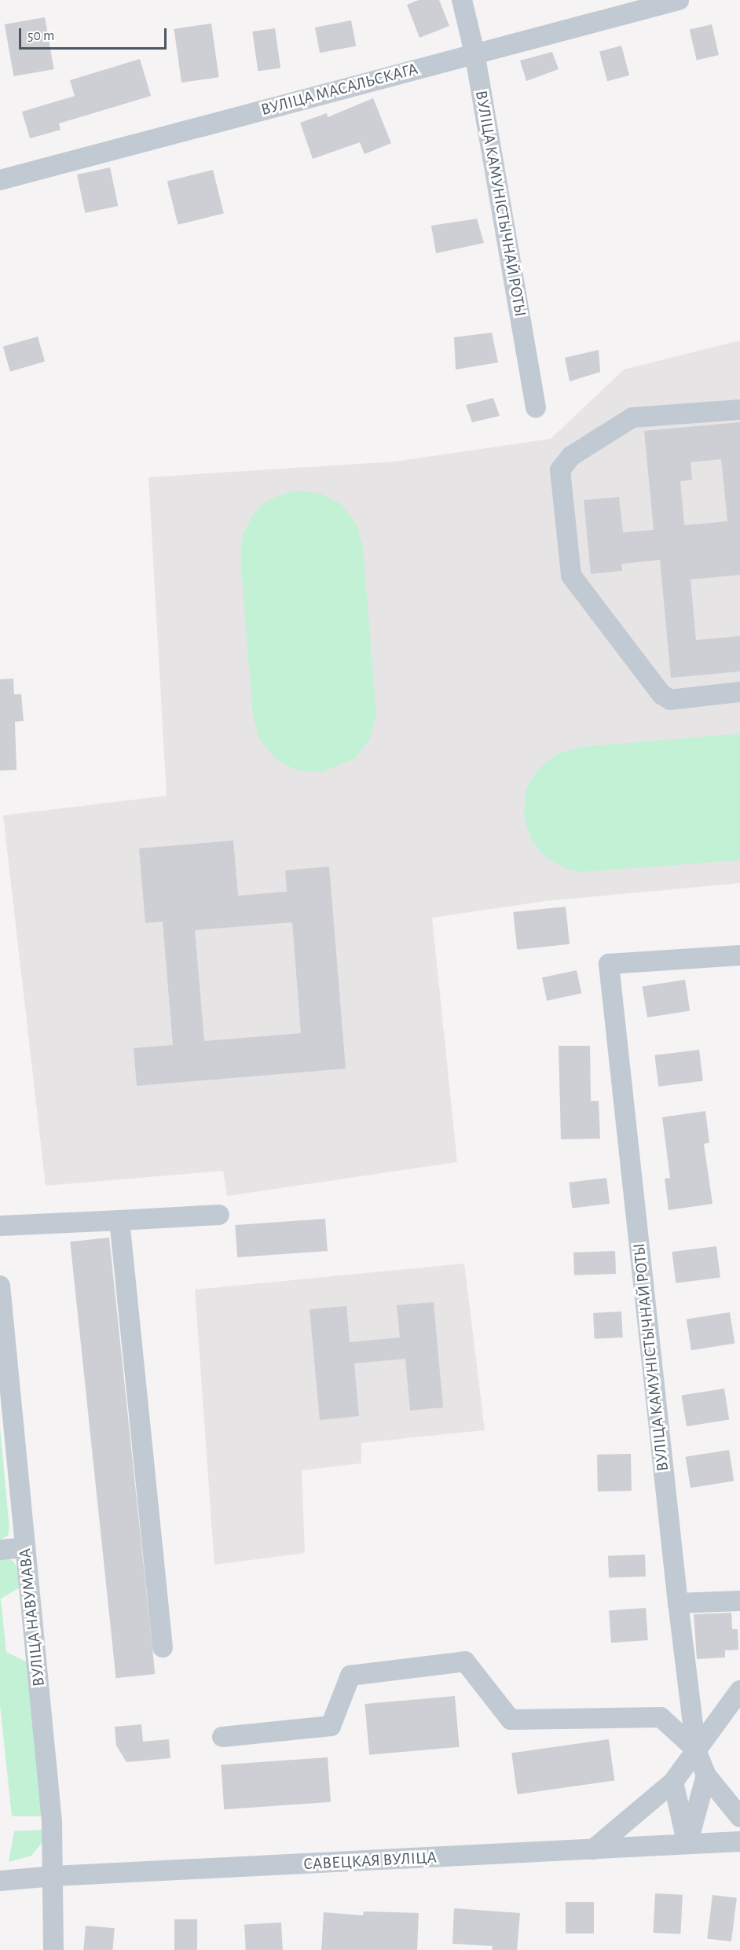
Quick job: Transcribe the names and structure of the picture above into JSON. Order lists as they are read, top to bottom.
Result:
{
  "streets": {
    "street": [
      "ВУЛІЦА МАСАЛЬСКАГА",
      "ВУЛІЦА КАМУНІСТЫЧНАЙ РОТЫ",
      "ВУЛІЦА НАВУМАВА",
      "САВЕЦКАЯ ВУЛІЦА"
    ]
  },
  "crossings": [
    ["ВУЛІЦА МАСАЛЬСКАГА", "ВУЛІЦА КАМУНІСТЫЧНАЙ РОТЫ"],
    ["ВУЛІЦА НАВУМАВА", "САВЕЦКАЯ ВУЛІЦА"]
  ],
  "scale_bar": "50 m"
}
